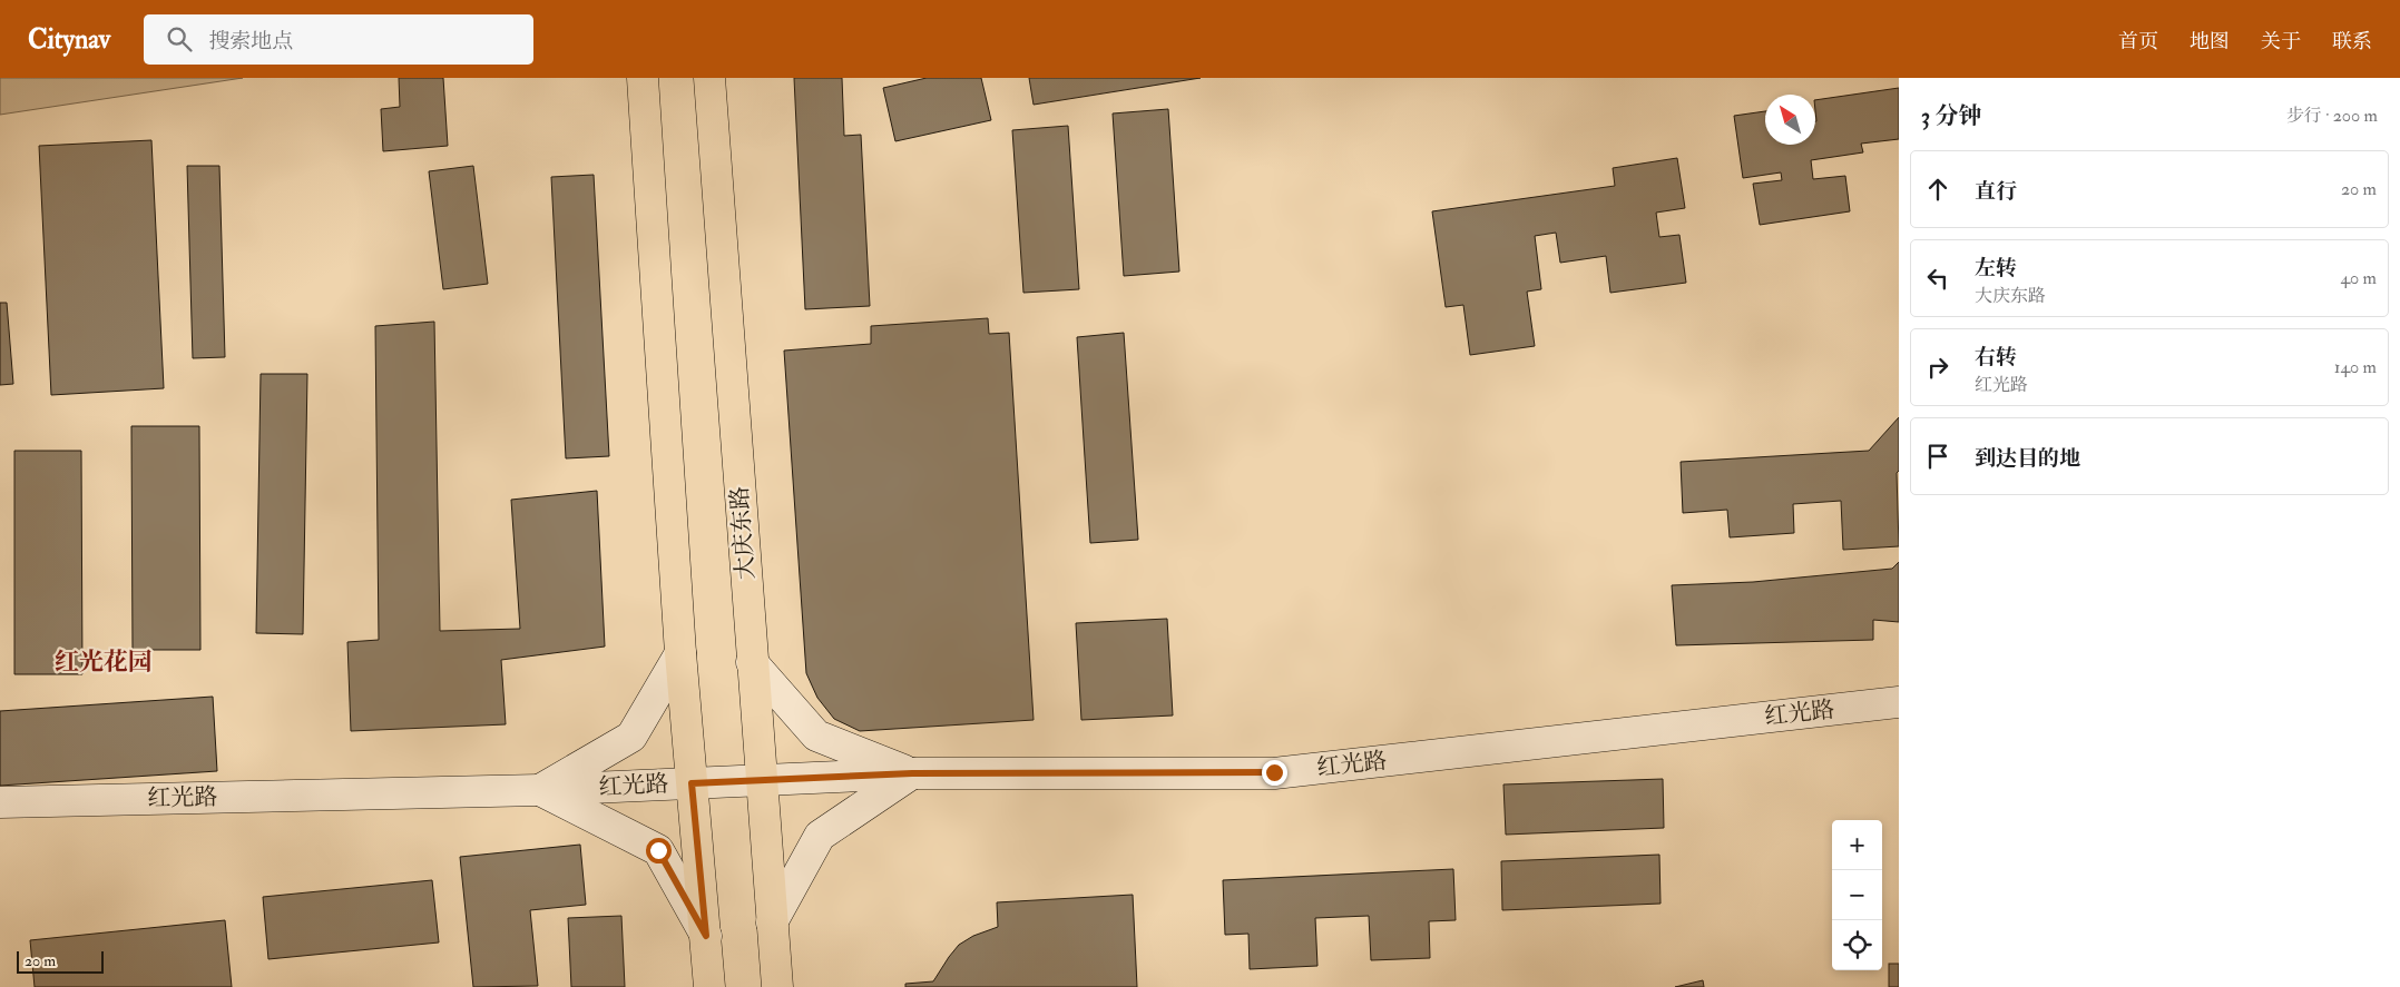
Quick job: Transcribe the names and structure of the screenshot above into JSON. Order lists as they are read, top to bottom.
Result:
{
  "streets": {
    "main road": ["大庆东路"],
    "street": ["红光路"]
  },
  "crossings": [
    ["大庆东路", "红光路"]
  ],
  "districts": ["红光花园"],
  "scale_bar": "20 m",
  "north": "top left",
  "page": {
    "header": "Citynav",
    "search": "搜索地点",
    "nav": [
      "首页",
      "地图",
      "关于",
      "联系"
    ],
    "heading": ["3 分钟", "步行 · 200 m"],
    "list": [
      ["直行", "20 m"],
      ["左转", "大庆东路", "40 m"],
      ["右转", "红光路", "140 m"],
      "到达目的地"
    ],
    "map_buttons": ["+", "−"],
    "scale": "20 m"
  }
}
